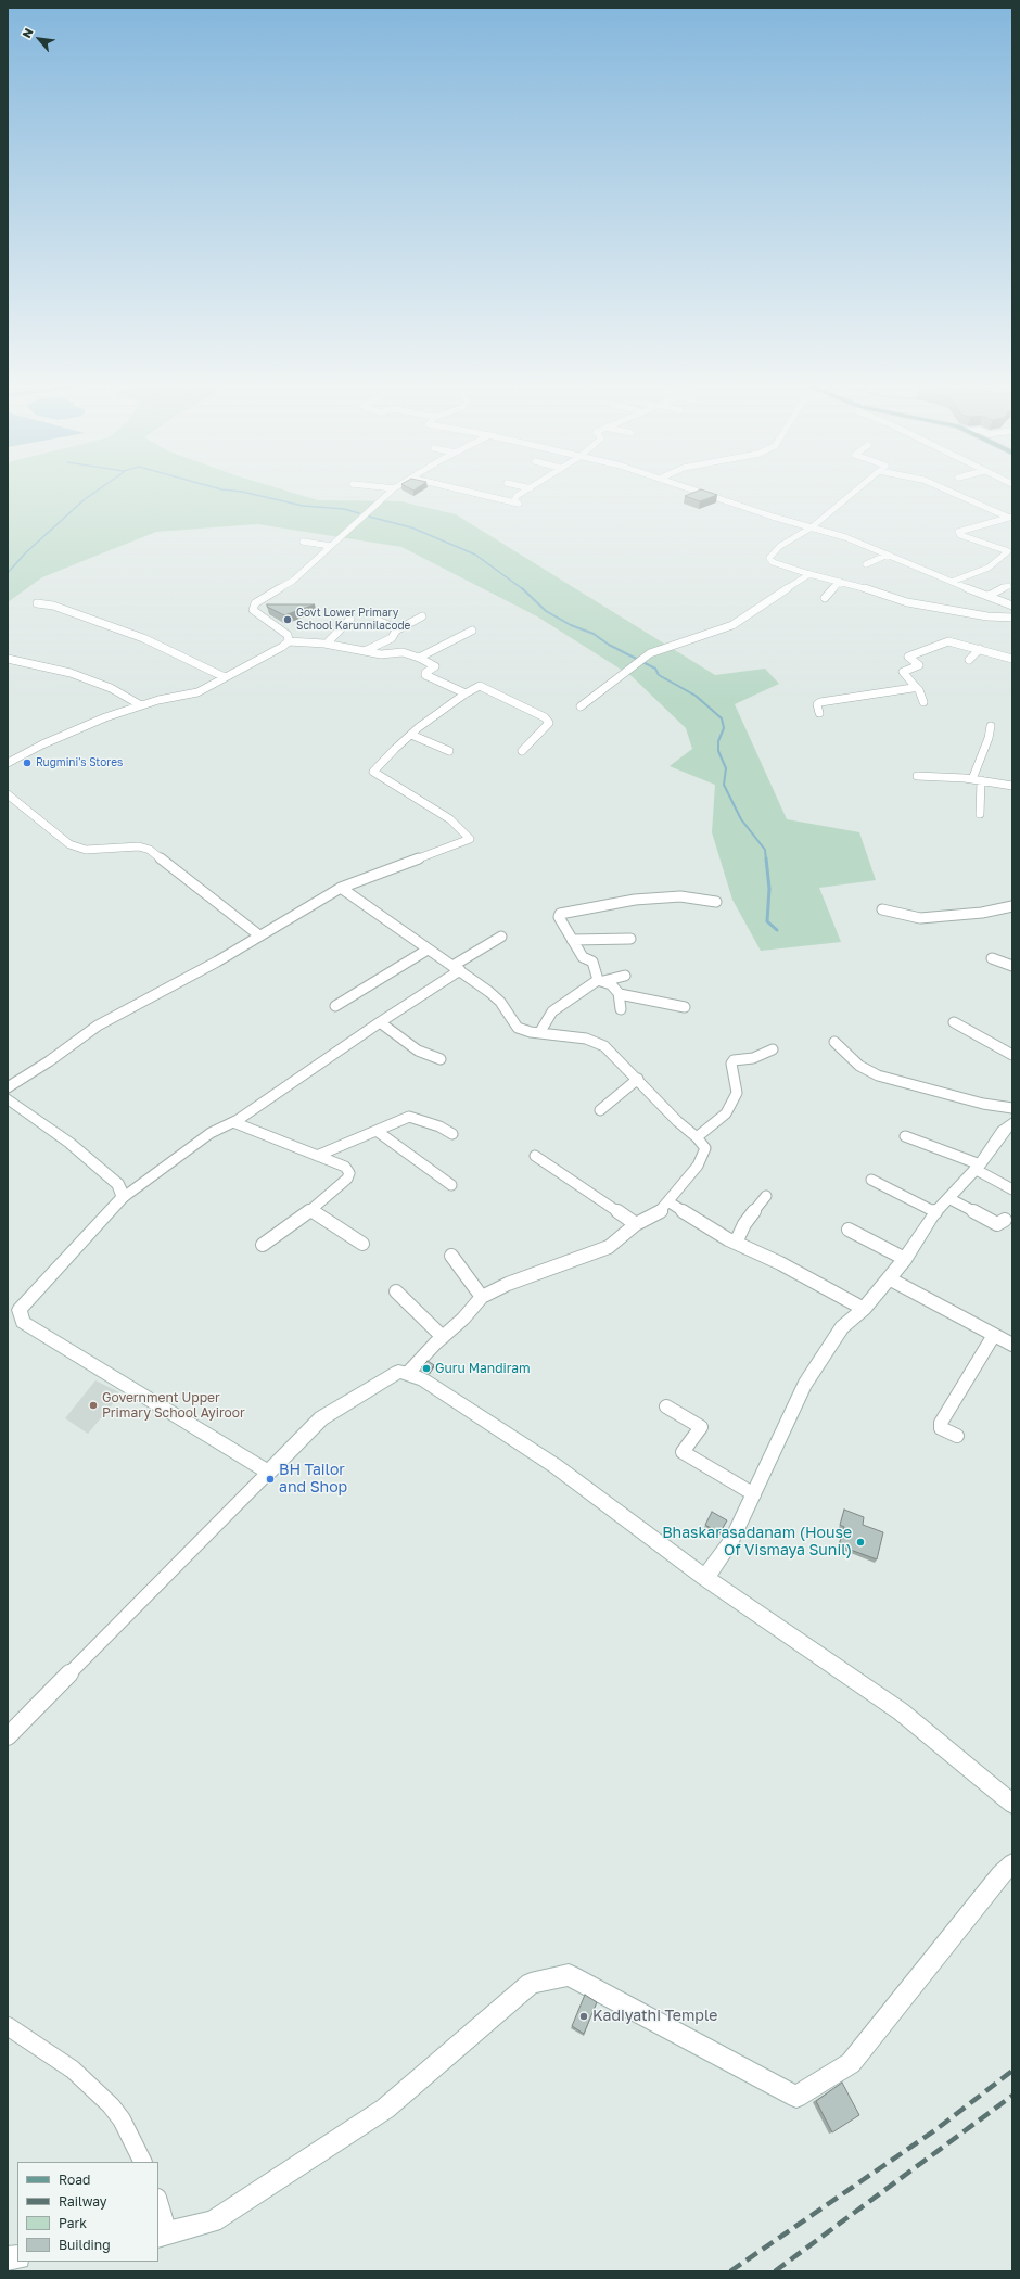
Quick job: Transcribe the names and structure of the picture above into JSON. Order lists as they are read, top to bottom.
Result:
{
  "places": [
    "Govt Lower Primary School Karunnilacode",
    "Rugmini's Stores",
    "Guru Mandiram",
    "Government Upper Primary School Ayiroor",
    "BH Tailor and Shop",
    "Bhaskarasadanam (House Of Vismaya Sunil)",
    "Kadiyathi Temple"
  ],
  "legend": [
    "Road",
    "Railway",
    "Park",
    "Building"
  ],
  "north": "top left"
}
